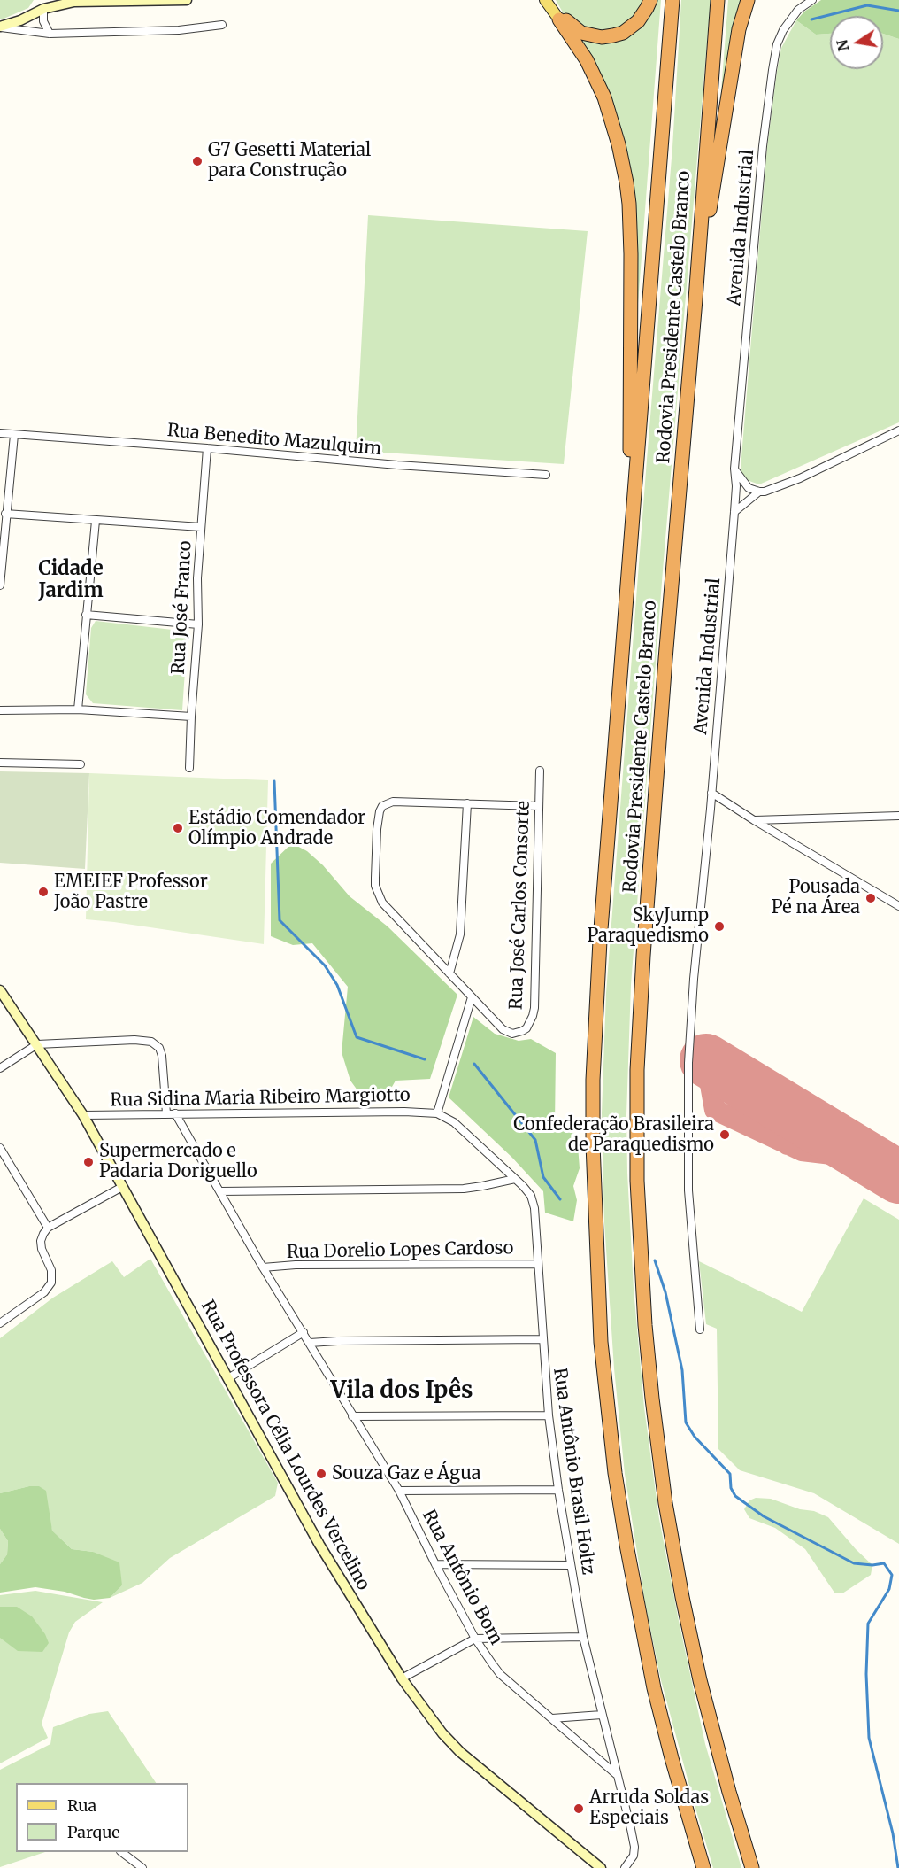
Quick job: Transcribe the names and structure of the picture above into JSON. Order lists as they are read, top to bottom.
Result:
{
  "streets": {
    "highway": ["Rodovia Presidente Castelo Branco"],
    "main road": ["Rua Professora Célia Lourdes Vercelino"],
    "street": [
      "Avenida Industrial",
      "Rua Benedito Mazulquim",
      "Rua José Franco",
      "Rua José Carlos Consorte",
      "Rua Sidina Maria Ribeiro Margiotto",
      "Rua Dorelio Lopes Cardoso",
      "Rua Antônio Brasil Holtz",
      "Rua Antônio Bom"
    ]
  },
  "crossings": [
    ["Rua Benedito Mazulquim", "Rua José Franco"],
    ["Rua Sidina Maria Ribeiro Margiotto", "Rua Professora Célia Lourdes Vercelino"],
    ["Rua Sidina Maria Ribeiro Margiotto", "Rua Antônio Brasil Holtz"],
    ["Rua Sidina Maria Ribeiro Margiotto", "Rua Antônio Bom"],
    ["Rua Dorelio Lopes Cardoso", "Rua Antônio Brasil Holtz"],
    ["Rua Dorelio Lopes Cardoso", "Rua Antônio Bom"],
    ["Rua Antônio Brasil Holtz", "Rua Antônio Bom"]
  ],
  "districts": ["Cidade Jardim", "Vila dos Ipês"],
  "places": [
    "G7 Gesetti Material para Construção",
    "Estádio Comendador Olímpio Andrade",
    "EMEIEF Professor João Pastre",
    "Pousada Pé na Área",
    "SkyJump Paraquedismo",
    "Confederação Brasileira de Paraquedismo",
    "Supermercado e Padaria Doriguello",
    "Souza Gaz e Água",
    "Arruda Soldas Especiais"
  ],
  "legend": ["Rua", "Parque"],
  "north": "left"
}
